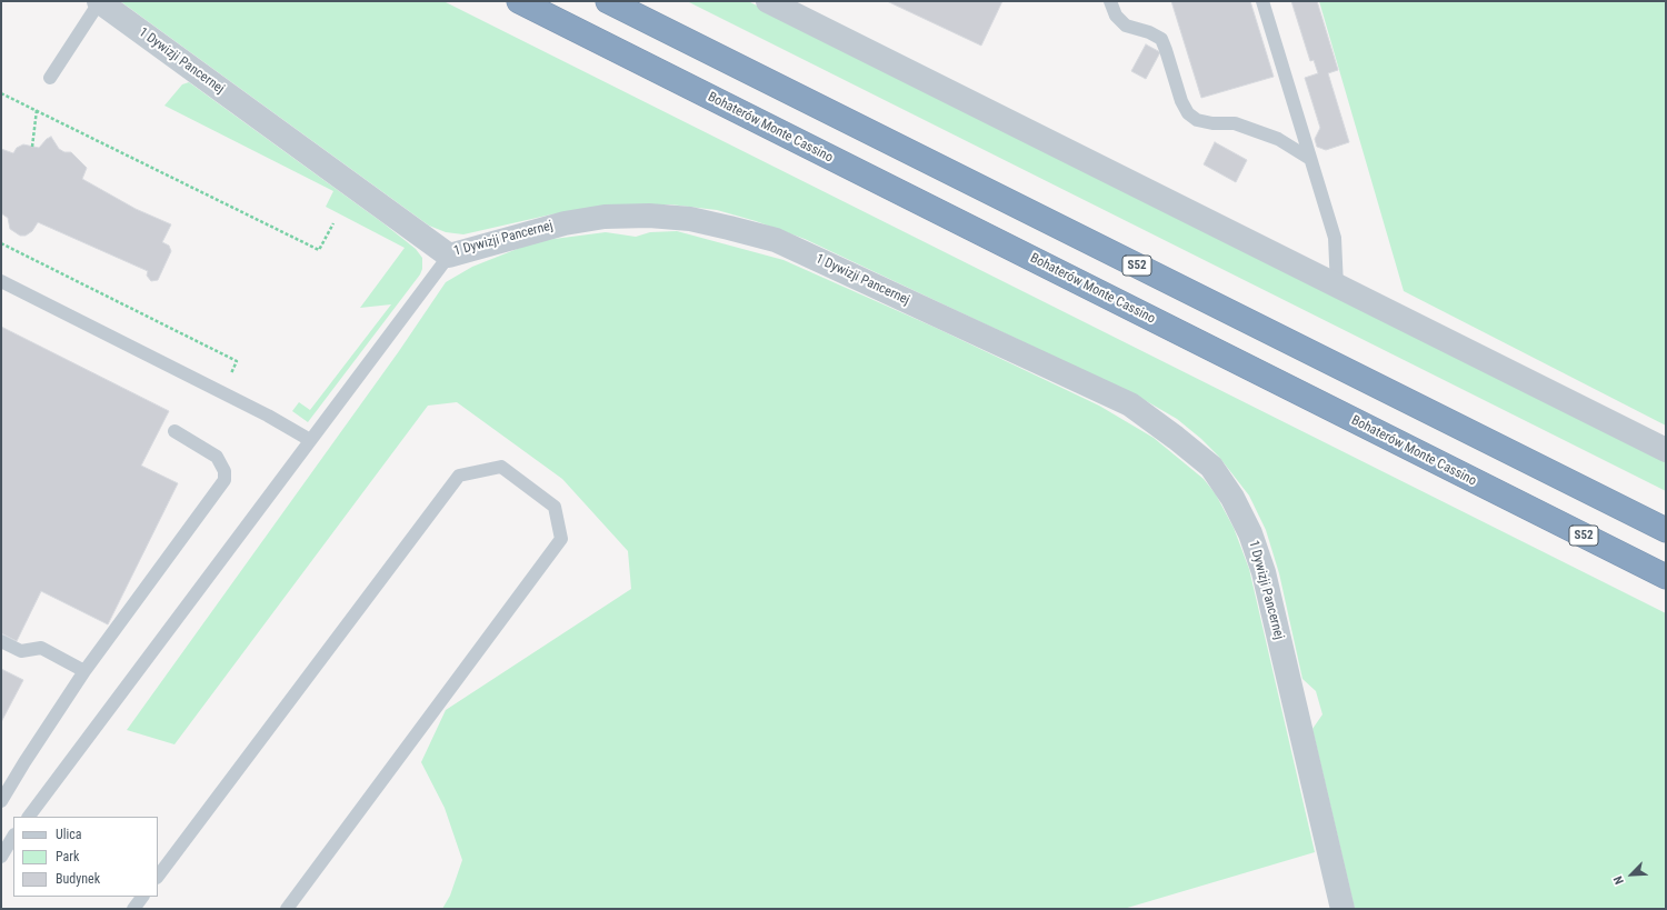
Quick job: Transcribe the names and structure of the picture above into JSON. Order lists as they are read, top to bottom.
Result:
{
  "streets": {
    "highway": ["Bohaterów Monte Cassino", "S52"],
    "street": ["1 Dywizji Pancernej"]
  },
  "legend": ["Ulica", "Park", "Budynek"],
  "north": "bottom left"
}
